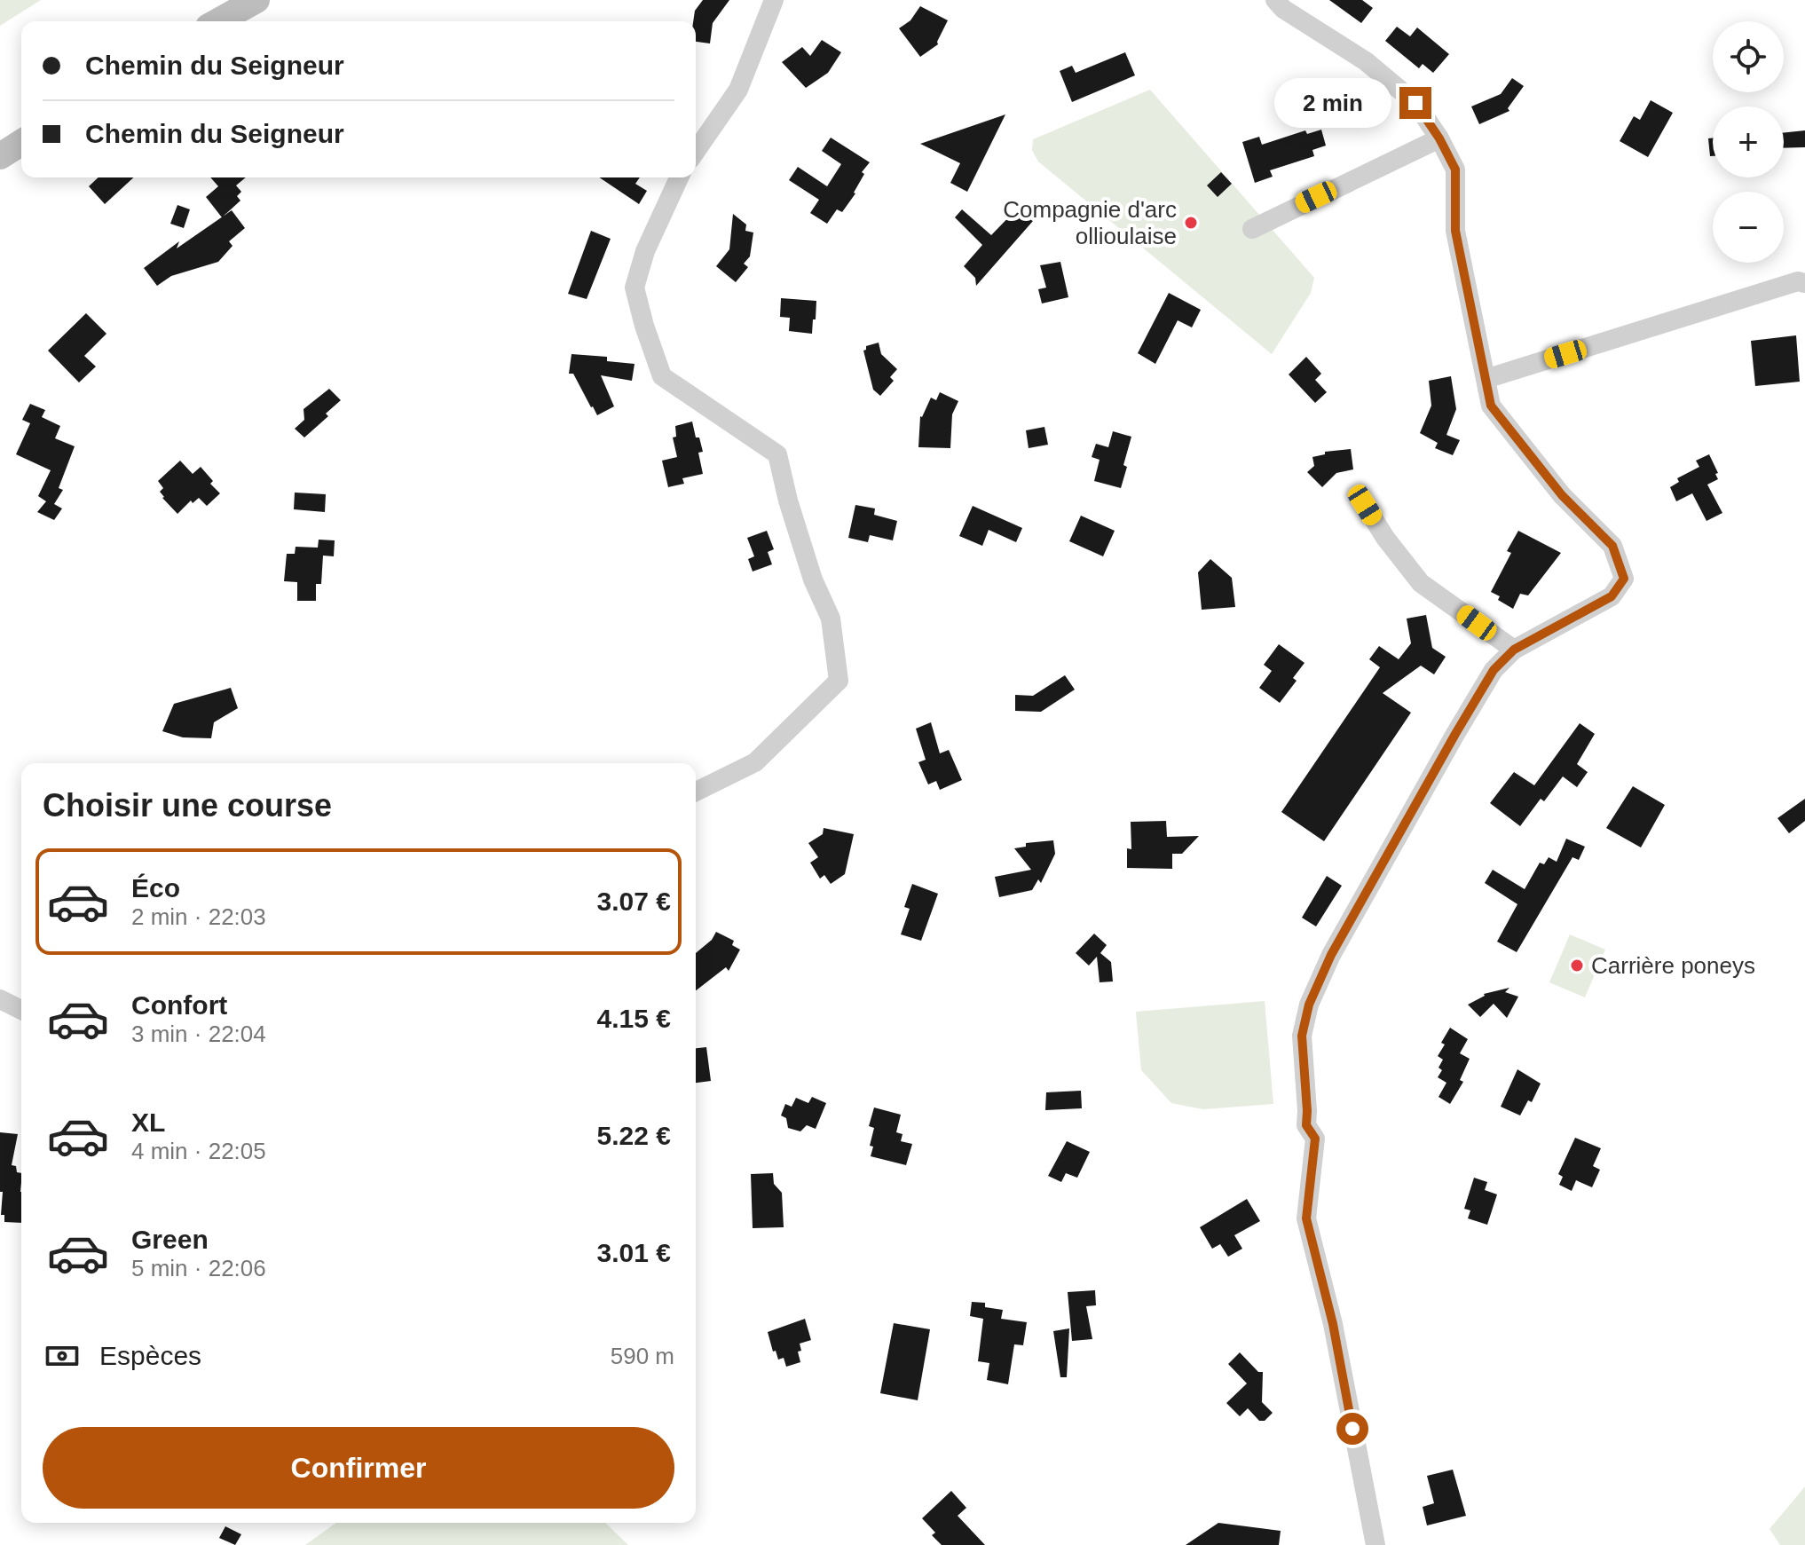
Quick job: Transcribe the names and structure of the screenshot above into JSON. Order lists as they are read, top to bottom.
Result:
{
  "places": ["Compagnie d'arc ollioulaise", "Carrière poneys"],
  "page": {
    "map_buttons": ["+", "−"],
    "banner": ["Chemin du Seigneur", "Chemin du Seigneur"],
    "bubble": "2 min",
    "heading": "Choisir une course",
    "list": [
      {
        "name": "Éco",
        "note": "2 min · 22:03",
        "value": "3.07 €"
      },
      {
        "name": "Confort",
        "note": "3 min · 22:04",
        "value": "4.15 €"
      },
      {
        "name": "XL",
        "note": "4 min · 22:05",
        "value": "5.22 €"
      },
      {
        "name": "Green",
        "note": "5 min · 22:06",
        "value": "3.01 €"
      }
    ],
    "pay": ["Espèces", "590 m"],
    "buttons": "Confirmer"
  }
}
